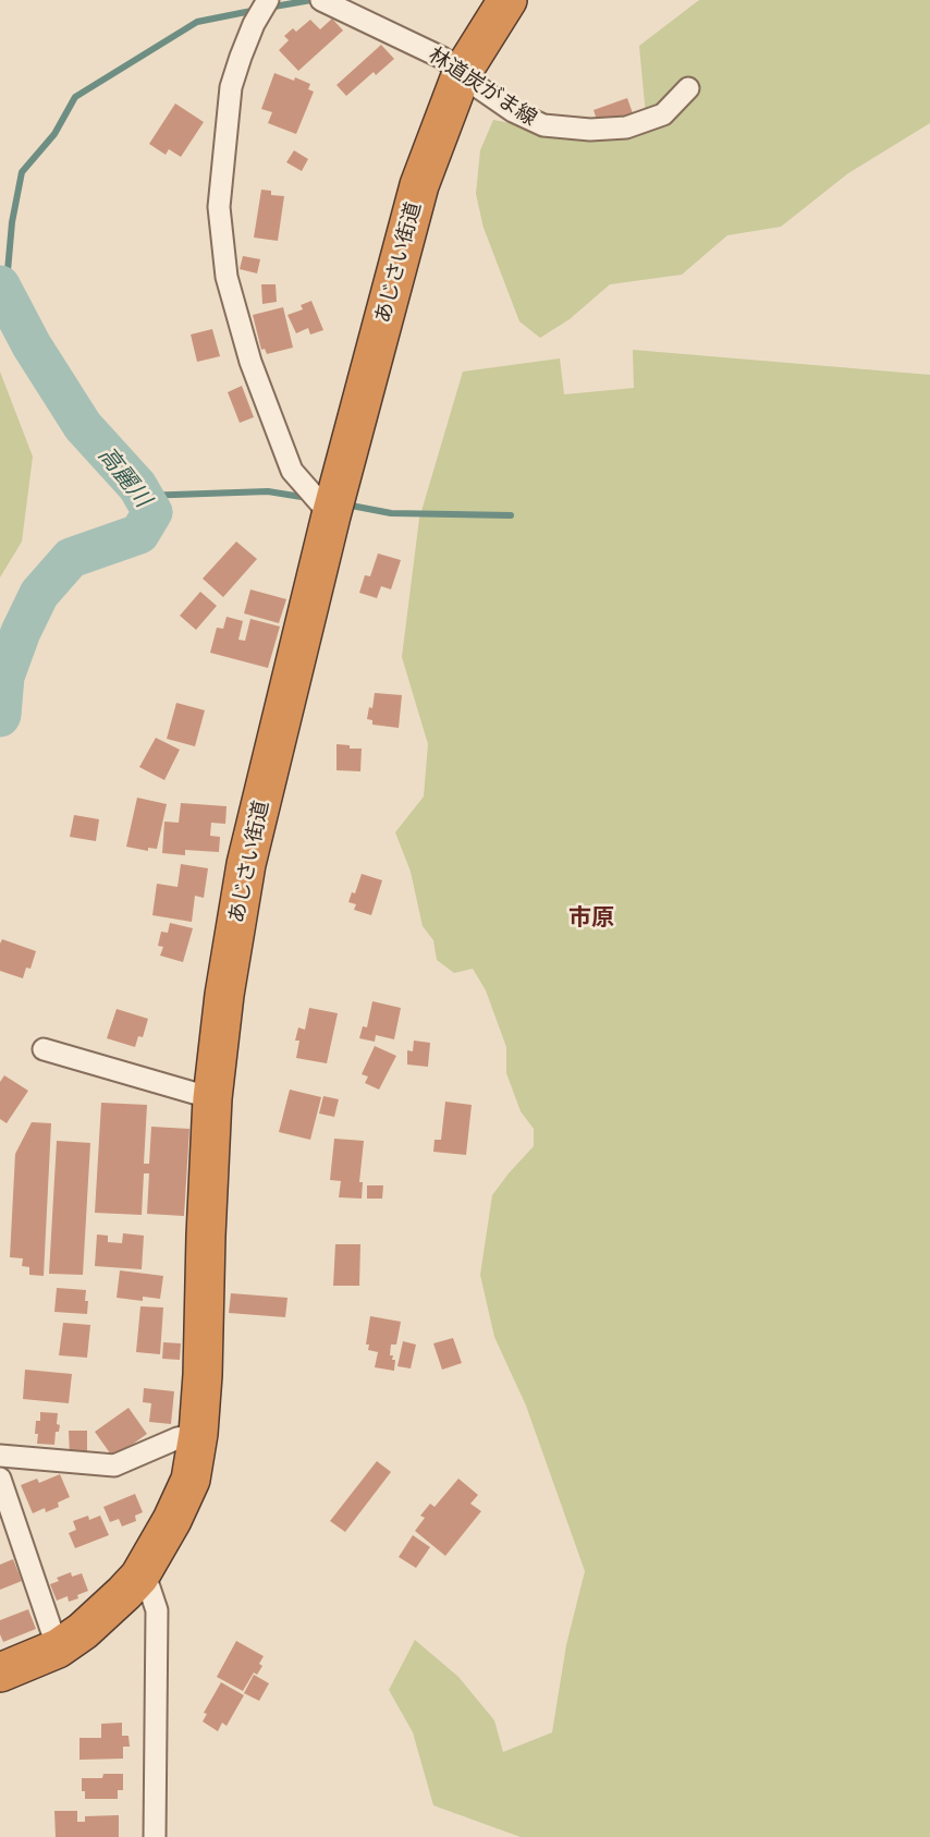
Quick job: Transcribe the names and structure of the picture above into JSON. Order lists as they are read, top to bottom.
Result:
{
  "streets": {
    "highway": ["あじさい街道"],
    "street": ["林道炭がま線"]
  },
  "crossings": [
    ["林道炭がま線", "あじさい街道"]
  ],
  "districts": ["市原"],
  "water": ["高麗川"]
}
